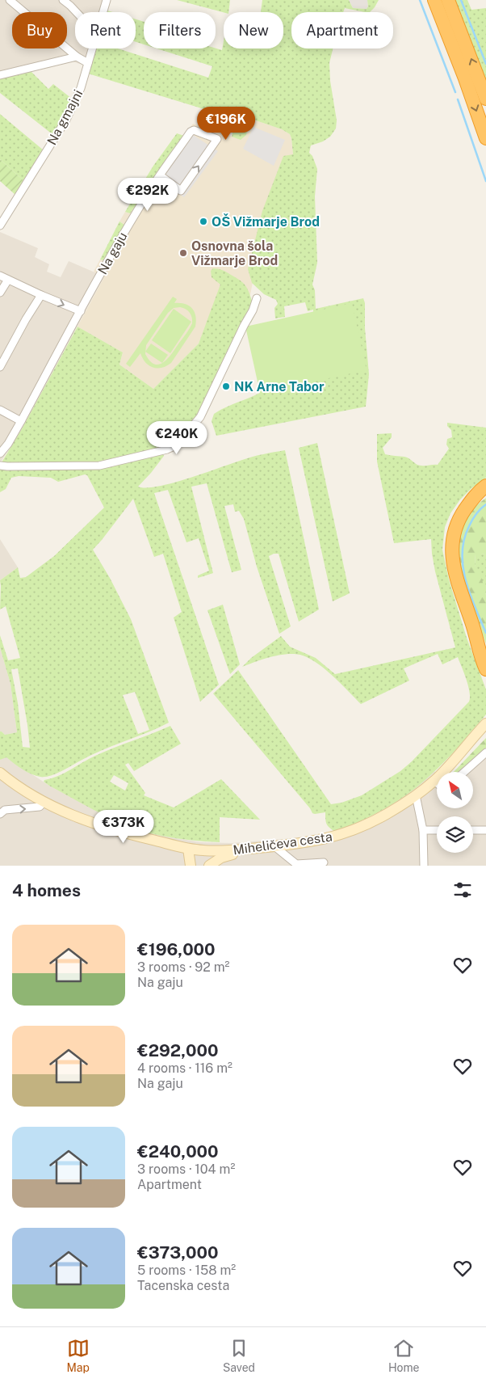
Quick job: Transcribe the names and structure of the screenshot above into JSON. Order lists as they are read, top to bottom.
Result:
{
  "streets": {
    "street": ["Na gmajni", "Na gaju", "Miheličeva cesta"]
  },
  "places": ["OŠ Vižmarje Brod", "Osnovna šola Vižmarje Brod", "NK Arne Tabor"],
  "north": "top left",
  "page": {
    "chip": [
      "Buy",
      "Rent",
      "Filters",
      "New",
      "Apartment"
    ],
    "price": [
      "€196K",
      "€292K",
      "€240K",
      "€373K"
    ],
    "heading": "4 homes",
    "list": [
      {
        "name": "€196,000",
        "note": "3 rooms · 92 m² · Na gaju"
      },
      {
        "name": "€292,000",
        "note": "4 rooms · 116 m² · Na gaju"
      },
      {
        "name": "€240,000",
        "note": "3 rooms · 104 m² · Apartment"
      },
      {
        "name": "€373,000",
        "note": "5 rooms · 158 m² · Tacenska cesta"
      }
    ],
    "tabs": ["Map", "Saved", "Home"]
  }
}
